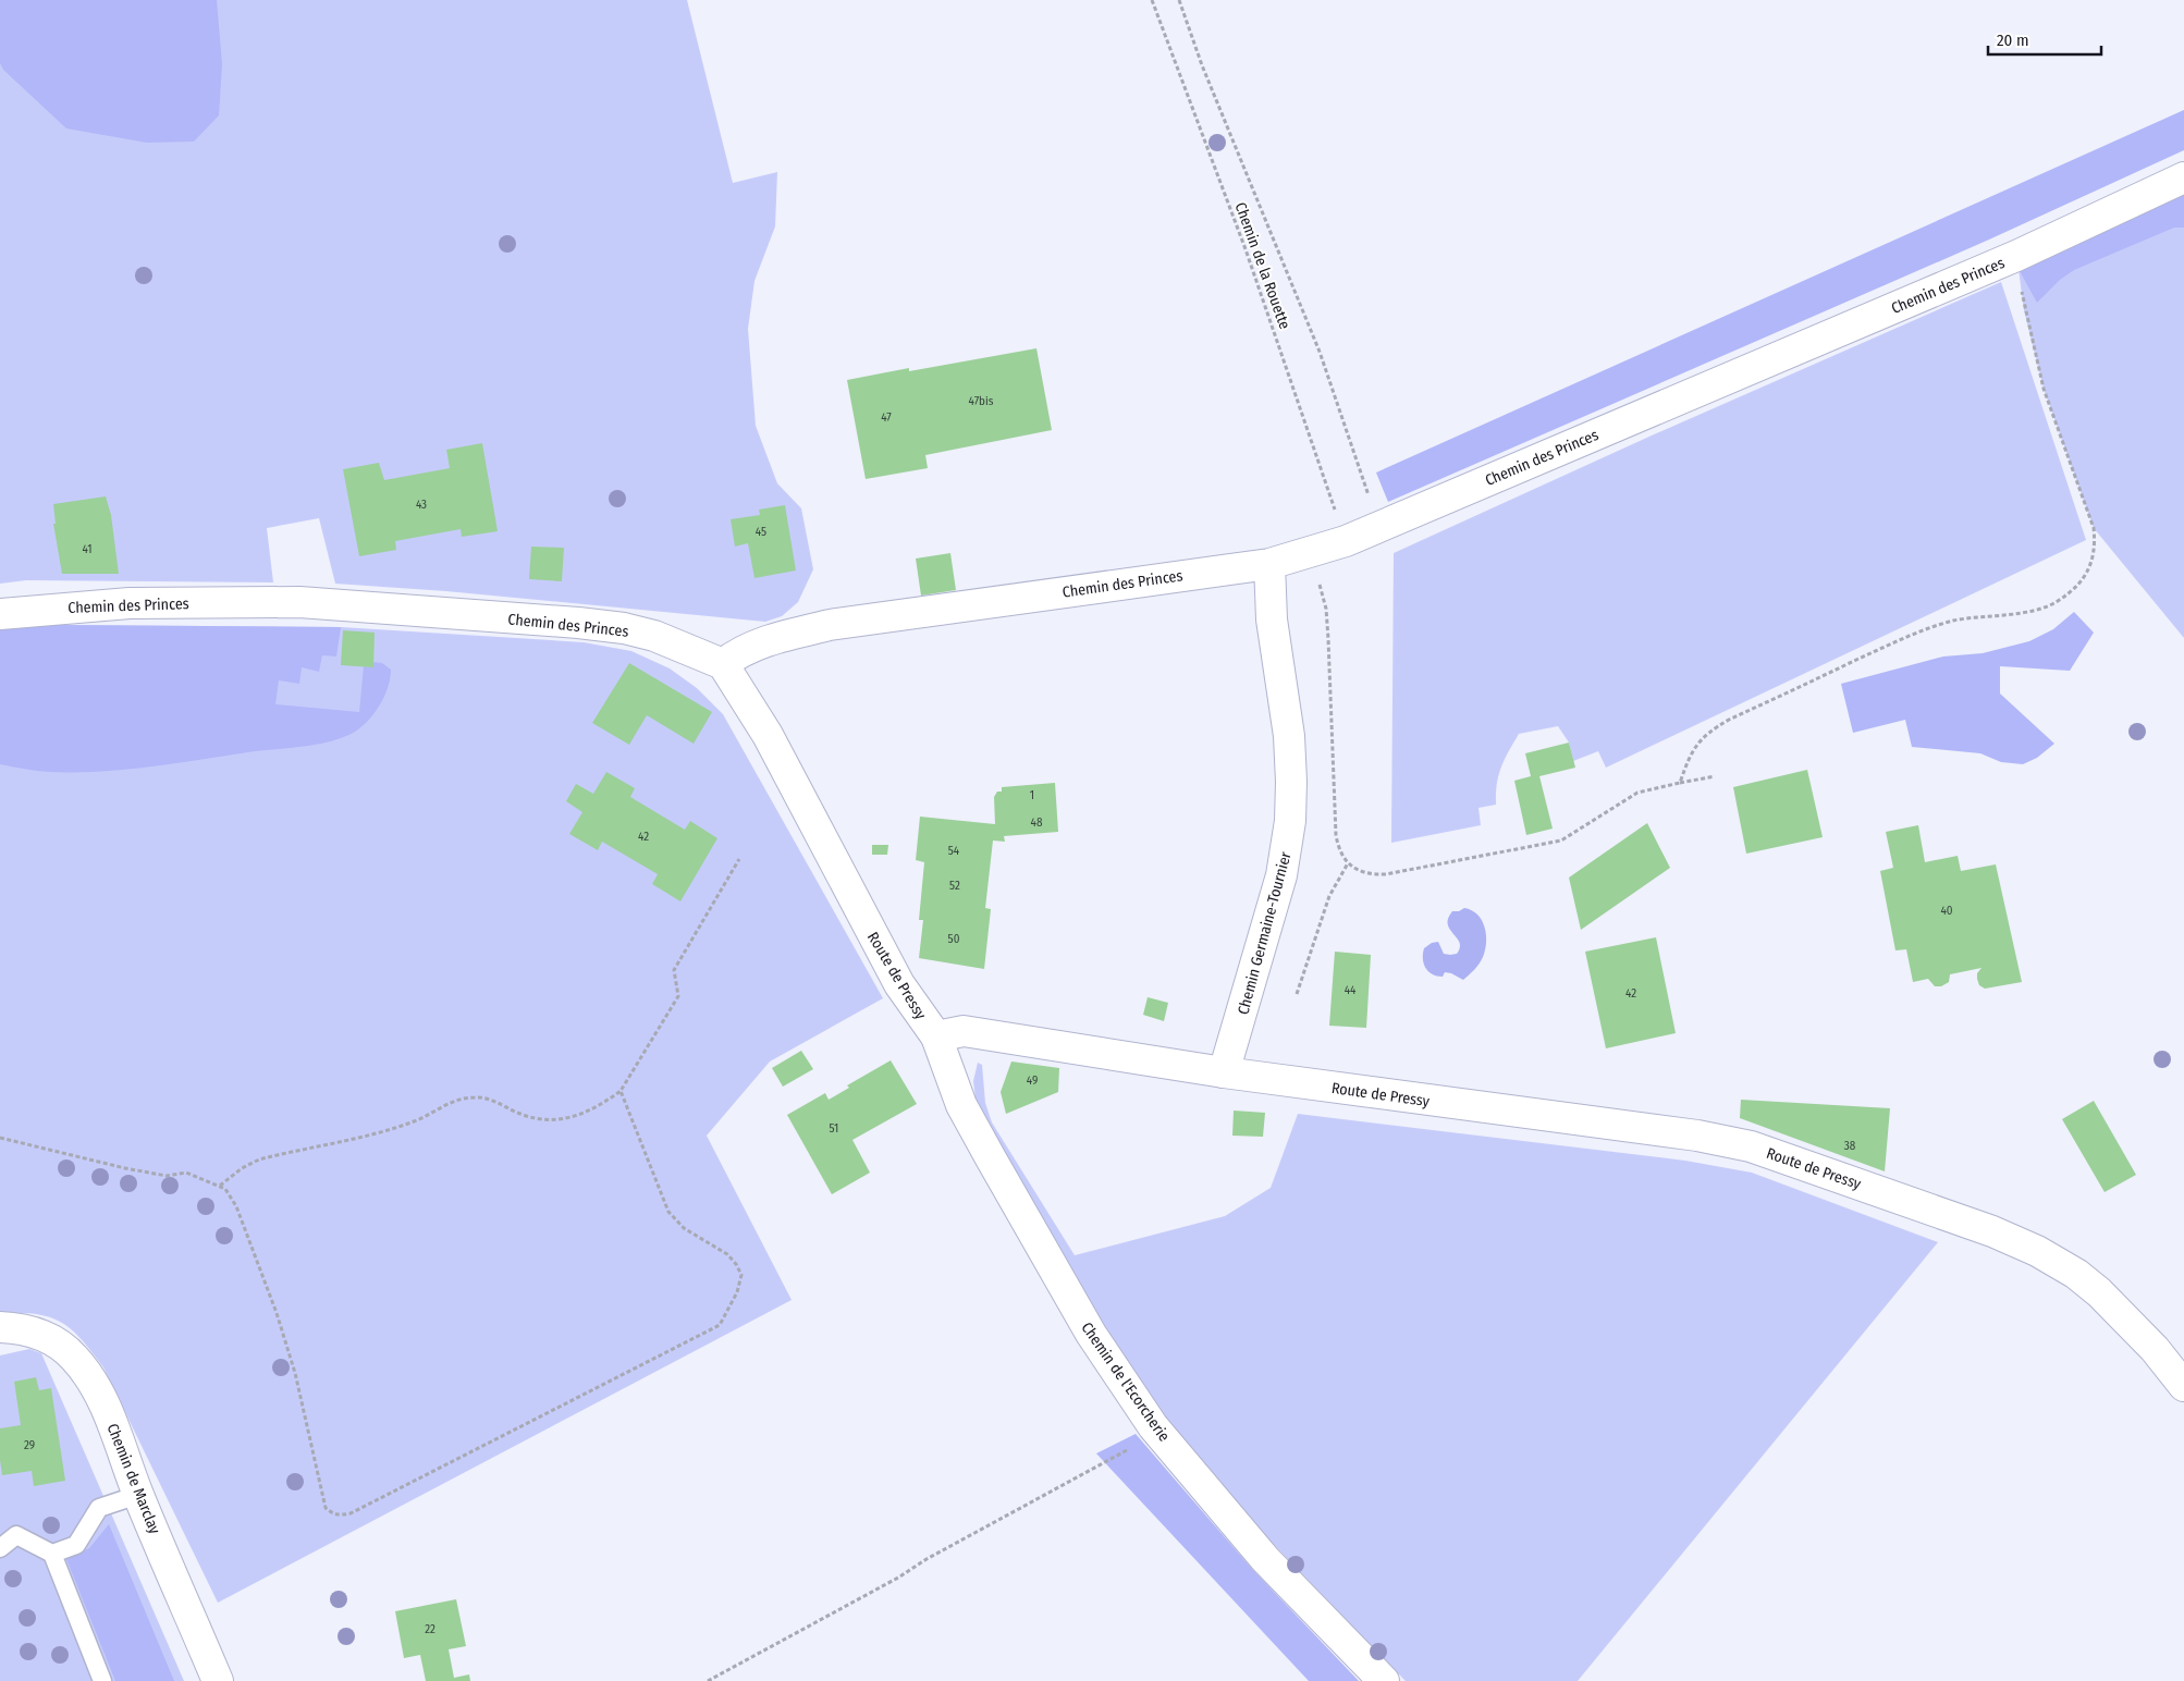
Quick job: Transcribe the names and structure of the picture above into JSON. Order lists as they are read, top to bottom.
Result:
{
  "streets": {
    "street": [
      "Chemin des Princes",
      "Chemin Germaine-Tournier",
      "Route de Pressy",
      "Chemin de l'Ecorcherie",
      "Chemin de Marclay"
    ],
    "path": ["Chemin de la Rouette"]
  },
  "crossings": [
    ["Chemin de la Rouette", "Chemin des Princes"],
    ["Chemin des Princes", "Chemin Germaine-Tournier"],
    ["Chemin des Princes", "Route de Pressy"],
    ["Chemin Germaine-Tournier", "Route de Pressy"],
    ["Route de Pressy", "Chemin de l'Ecorcherie"]
  ],
  "house_numbers": [
    "47bis",
    "47",
    "43",
    "45",
    "41",
    "1",
    "48",
    "42",
    "54",
    "52",
    "40",
    "50",
    "44",
    "42",
    "49",
    "51",
    "38",
    "29",
    "22"
  ],
  "scale_bar": "20 m"
}
